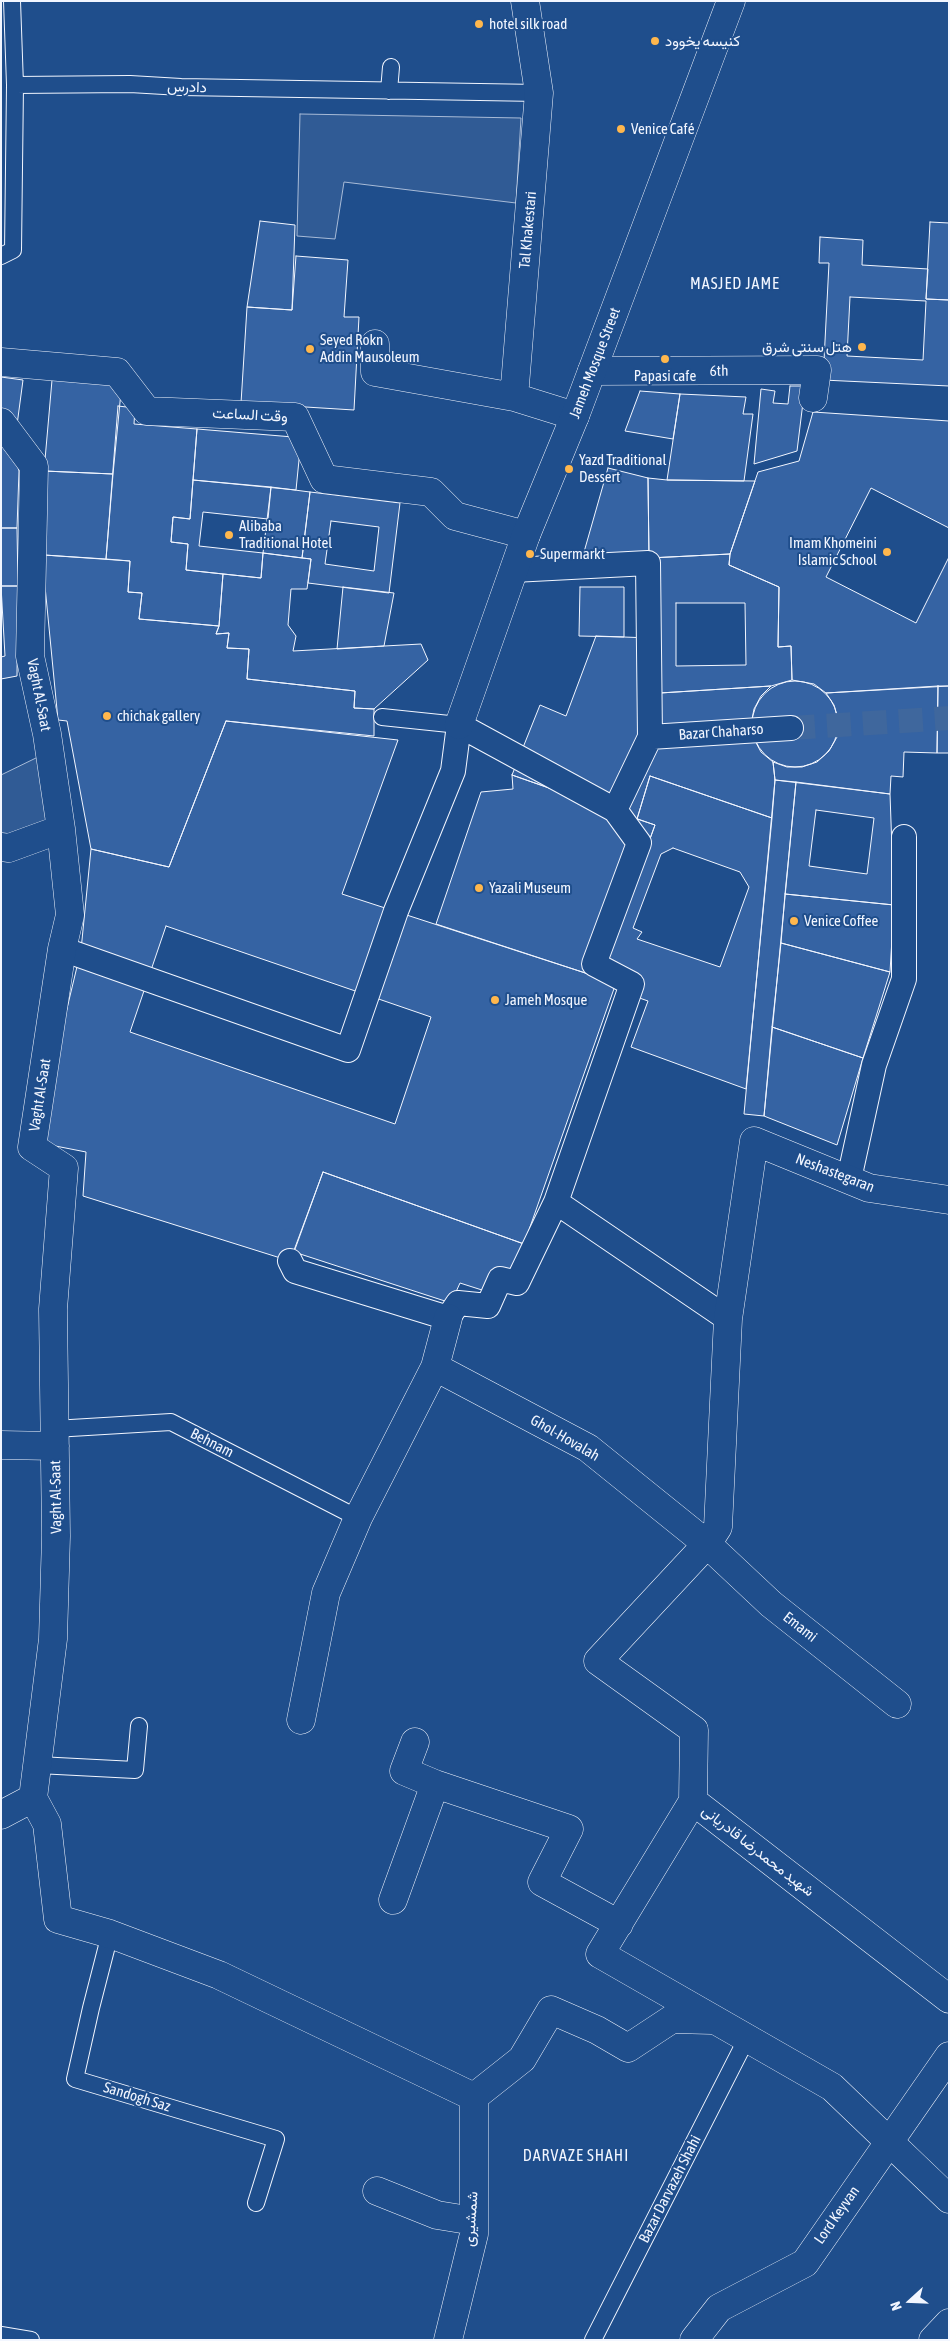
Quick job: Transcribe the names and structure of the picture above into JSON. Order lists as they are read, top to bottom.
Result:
{
  "streets": {
    "street": [
      "Tal Khakestari",
      "Jameh Mosque Street",
      "6th",
      "وقت الساعت",
      "Vaght Al-Saat",
      "Bazar Chaharso",
      "Neshastegaran",
      "Ghol-Hovalah",
      "Emami",
      "شهید محمدرضا قادریانی",
      "Lord Keyvan",
      "شمشیری"
    ],
    "lane": [
      "دادرس",
      "Behnam",
      "Sandogh Saz",
      "Bazar Darvazeh Shahi"
    ]
  },
  "crossings": [
    ["دادرس", "Tal Khakestari"],
    ["Jameh Mosque Street", "6th"],
    ["Jameh Mosque Street", "وقت الساعت"],
    ["Vaght Al-Saat", "Behnam"],
    ["Ghol-Hovalah", "Emami"],
    ["Ghol-Hovalah", "شهید محمدرضا قادریانی"],
    ["Emami", "شهید محمدرضا قادریانی"]
  ],
  "districts": ["MASJED JAME", "DARVAZE SHAHI"],
  "places": [
    "hotel silk road",
    "کنیسه یخوود",
    "Venice Café",
    "هتل سنتی شرق",
    "Seyed Rokn Addin Mausoleum",
    "Papasi cafe",
    "Yazd Traditional Dessert",
    "Alibaba Traditional Hotel",
    "Imam Khomeini Islamic School",
    "Supermarkt",
    "chichak gallery",
    "Yazali Museum",
    "Venice Coffee",
    "Jameh Mosque"
  ],
  "north": "left"
}
